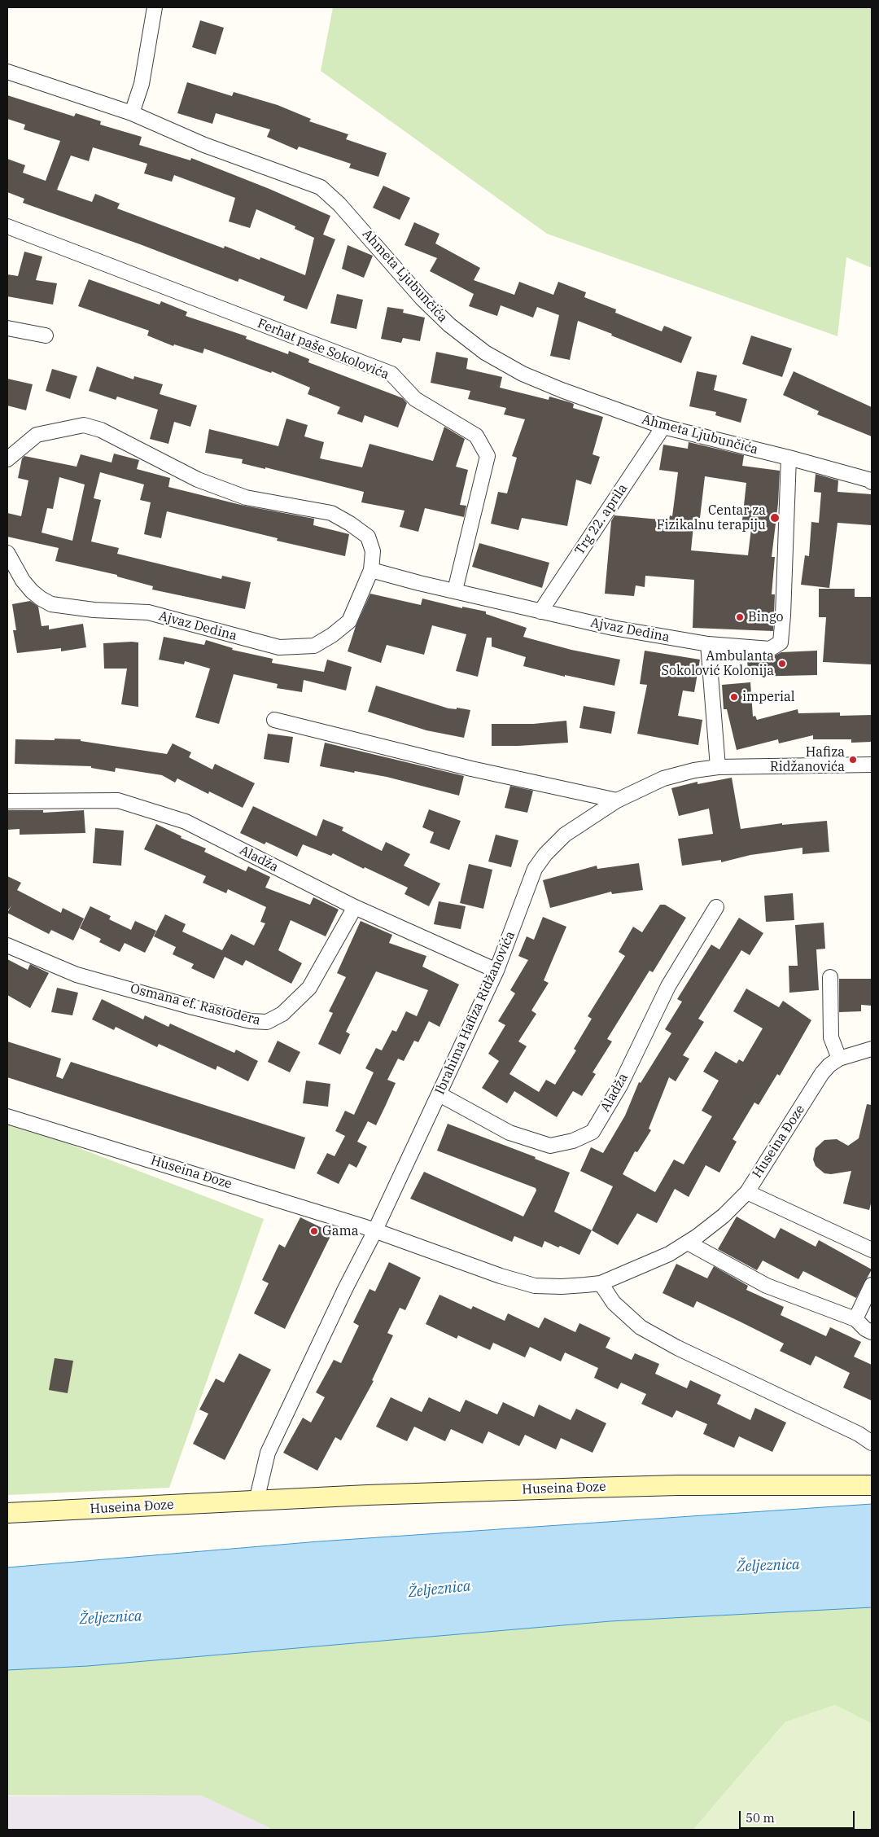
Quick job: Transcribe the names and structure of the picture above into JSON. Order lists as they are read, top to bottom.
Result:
{
  "streets": {
    "street": [
      "Ahmeta Ljubunčića",
      "Ferhat paše Sokolovića",
      "Trg 22. aprila",
      "Ajvaz Dedina",
      "Aladža",
      "Osmana ef. Rastodera",
      "Ibrahima Hafiza Ridžanovića",
      "Huseina Đoze"
    ]
  },
  "crossings": [
    ["Ahmeta Ljubunčića", "Trg 22. aprila"],
    ["Ahmeta Ljubunčića", "Ajvaz Dedina"],
    ["Ferhat paše Sokolovića", "Ajvaz Dedina"],
    ["Trg 22. aprila", "Ajvaz Dedina"],
    ["Aladža", "Osmana ef. Rastodera"],
    ["Aladža", "Ibrahima Hafiza Ridžanovića"],
    ["Ibrahima Hafiza Ridžanovića", "Huseina Đoze"]
  ],
  "water": ["Željeznica"],
  "places": [
    "Centar za Fizikalnu terapiju",
    "Bingo",
    "Ambulanta Sokolović Kolonija",
    "imperial",
    "Hafiza Ridžanovića",
    "Gama"
  ],
  "scale_bar": "50 m"
}
